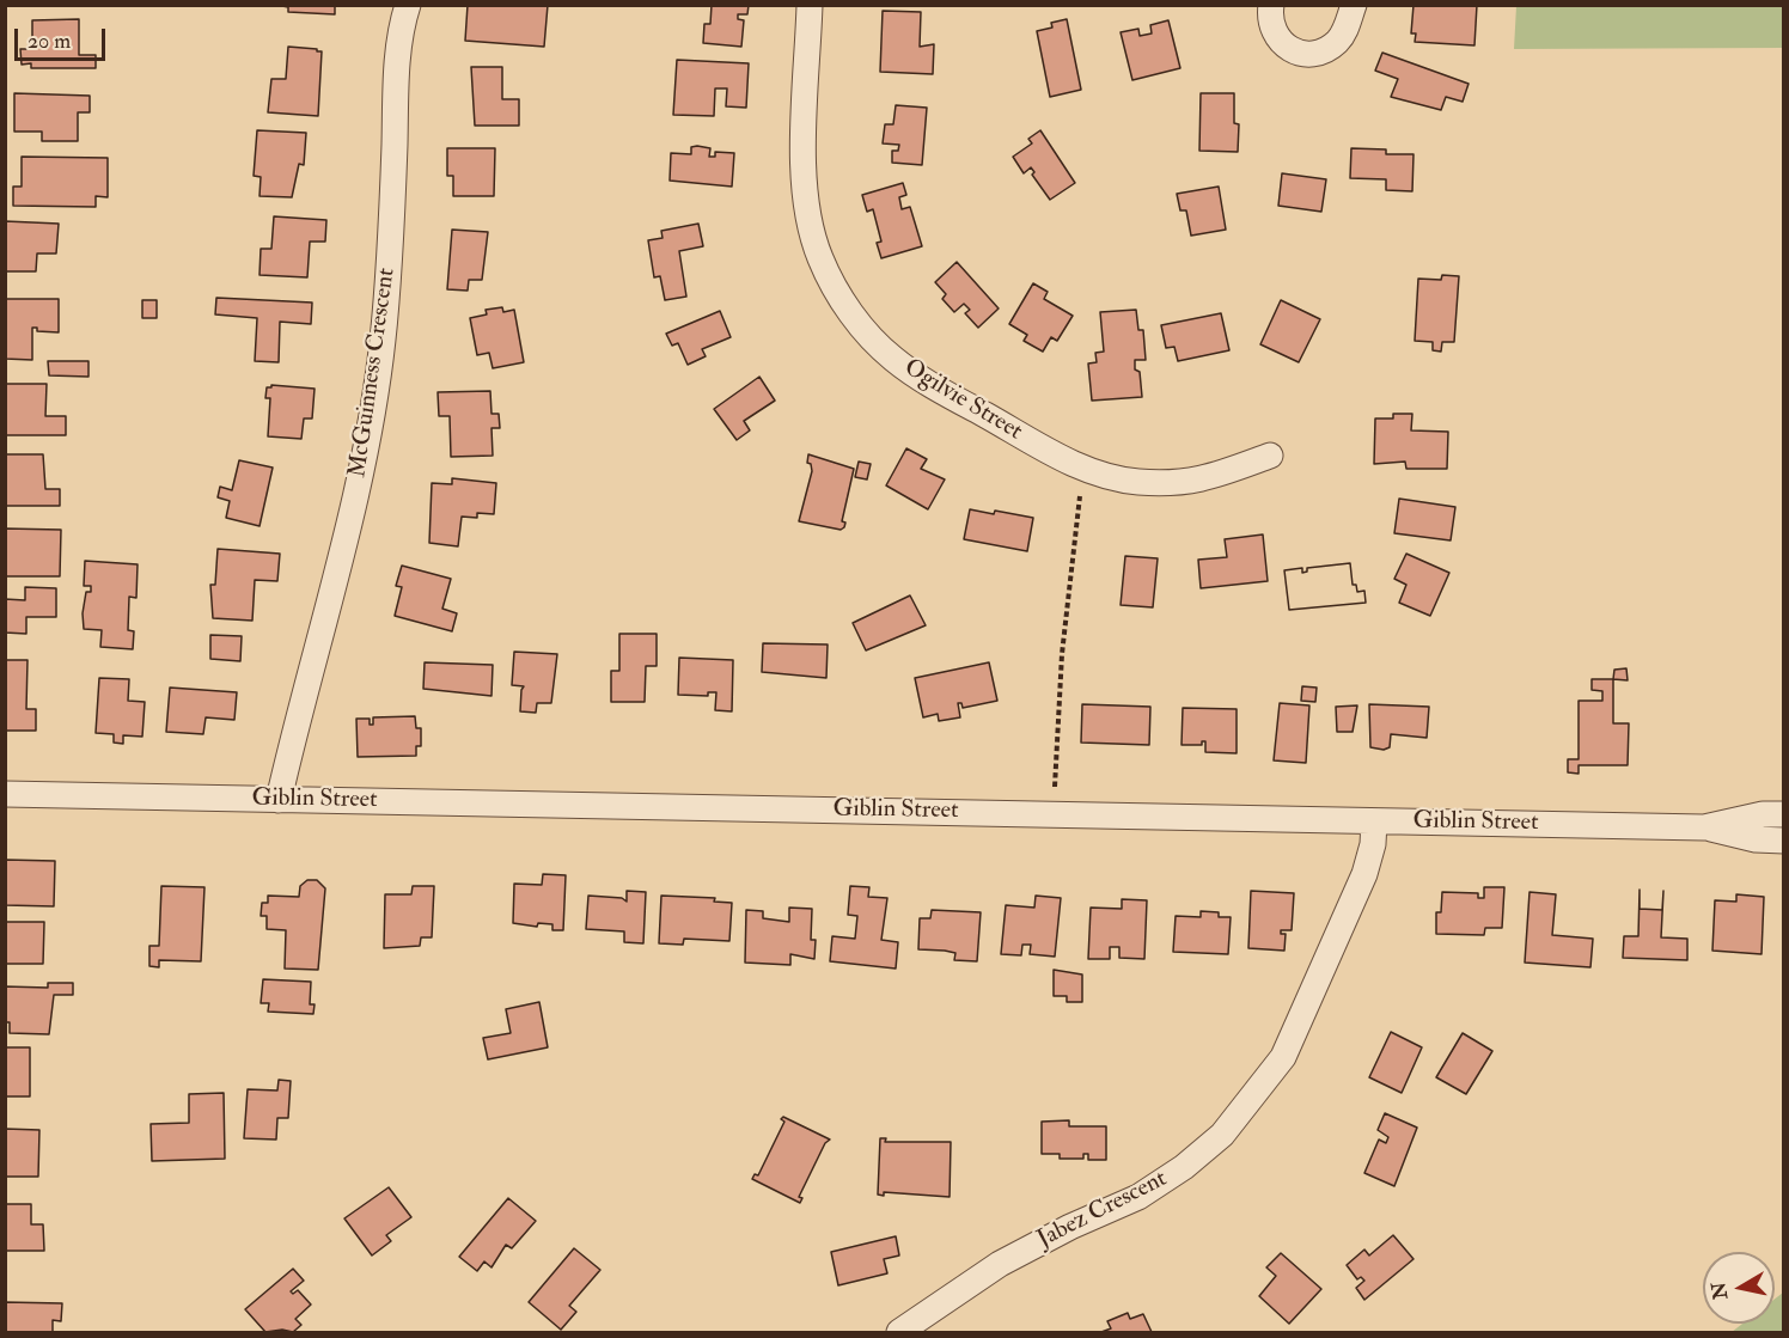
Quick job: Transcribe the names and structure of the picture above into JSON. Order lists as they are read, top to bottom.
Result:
{
  "streets": {
    "street": [
      "McGuinness Crescent",
      "Ogilvie Street",
      "Giblin Street",
      "Jabez Crescent"
    ]
  },
  "crossings": [
    ["McGuinness Crescent", "Giblin Street"],
    ["Giblin Street", "Jabez Crescent"]
  ],
  "scale_bar": "20 m",
  "north": "left"
}
